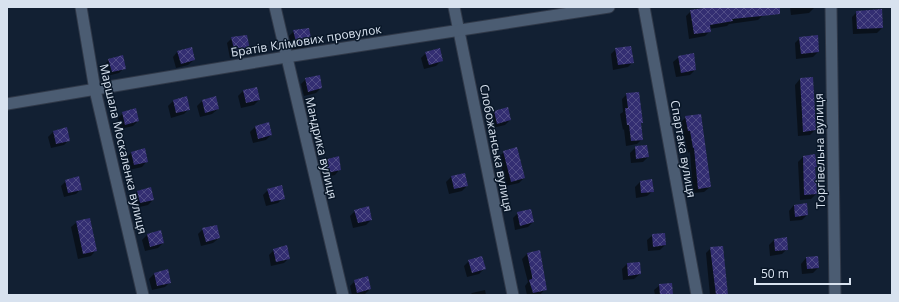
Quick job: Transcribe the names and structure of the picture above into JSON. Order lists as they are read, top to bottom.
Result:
{
  "streets": {
    "street": [
      "Братів Клімових провулок",
      "Мандрика вулиця",
      "Слобожанська вулиця",
      "Маршала Москаленка вулиця",
      "Спартака вулиця",
      "Торгівельна вулиця"
    ]
  },
  "crossings": [
    ["Братів Клімових провулок", "Мандрика вулиця"],
    ["Братів Клімових провулок", "Слобожанська вулиця"],
    ["Братів Клімових провулок", "Маршала Москаленка вулиця"]
  ],
  "scale_bar": "50 m"
}
